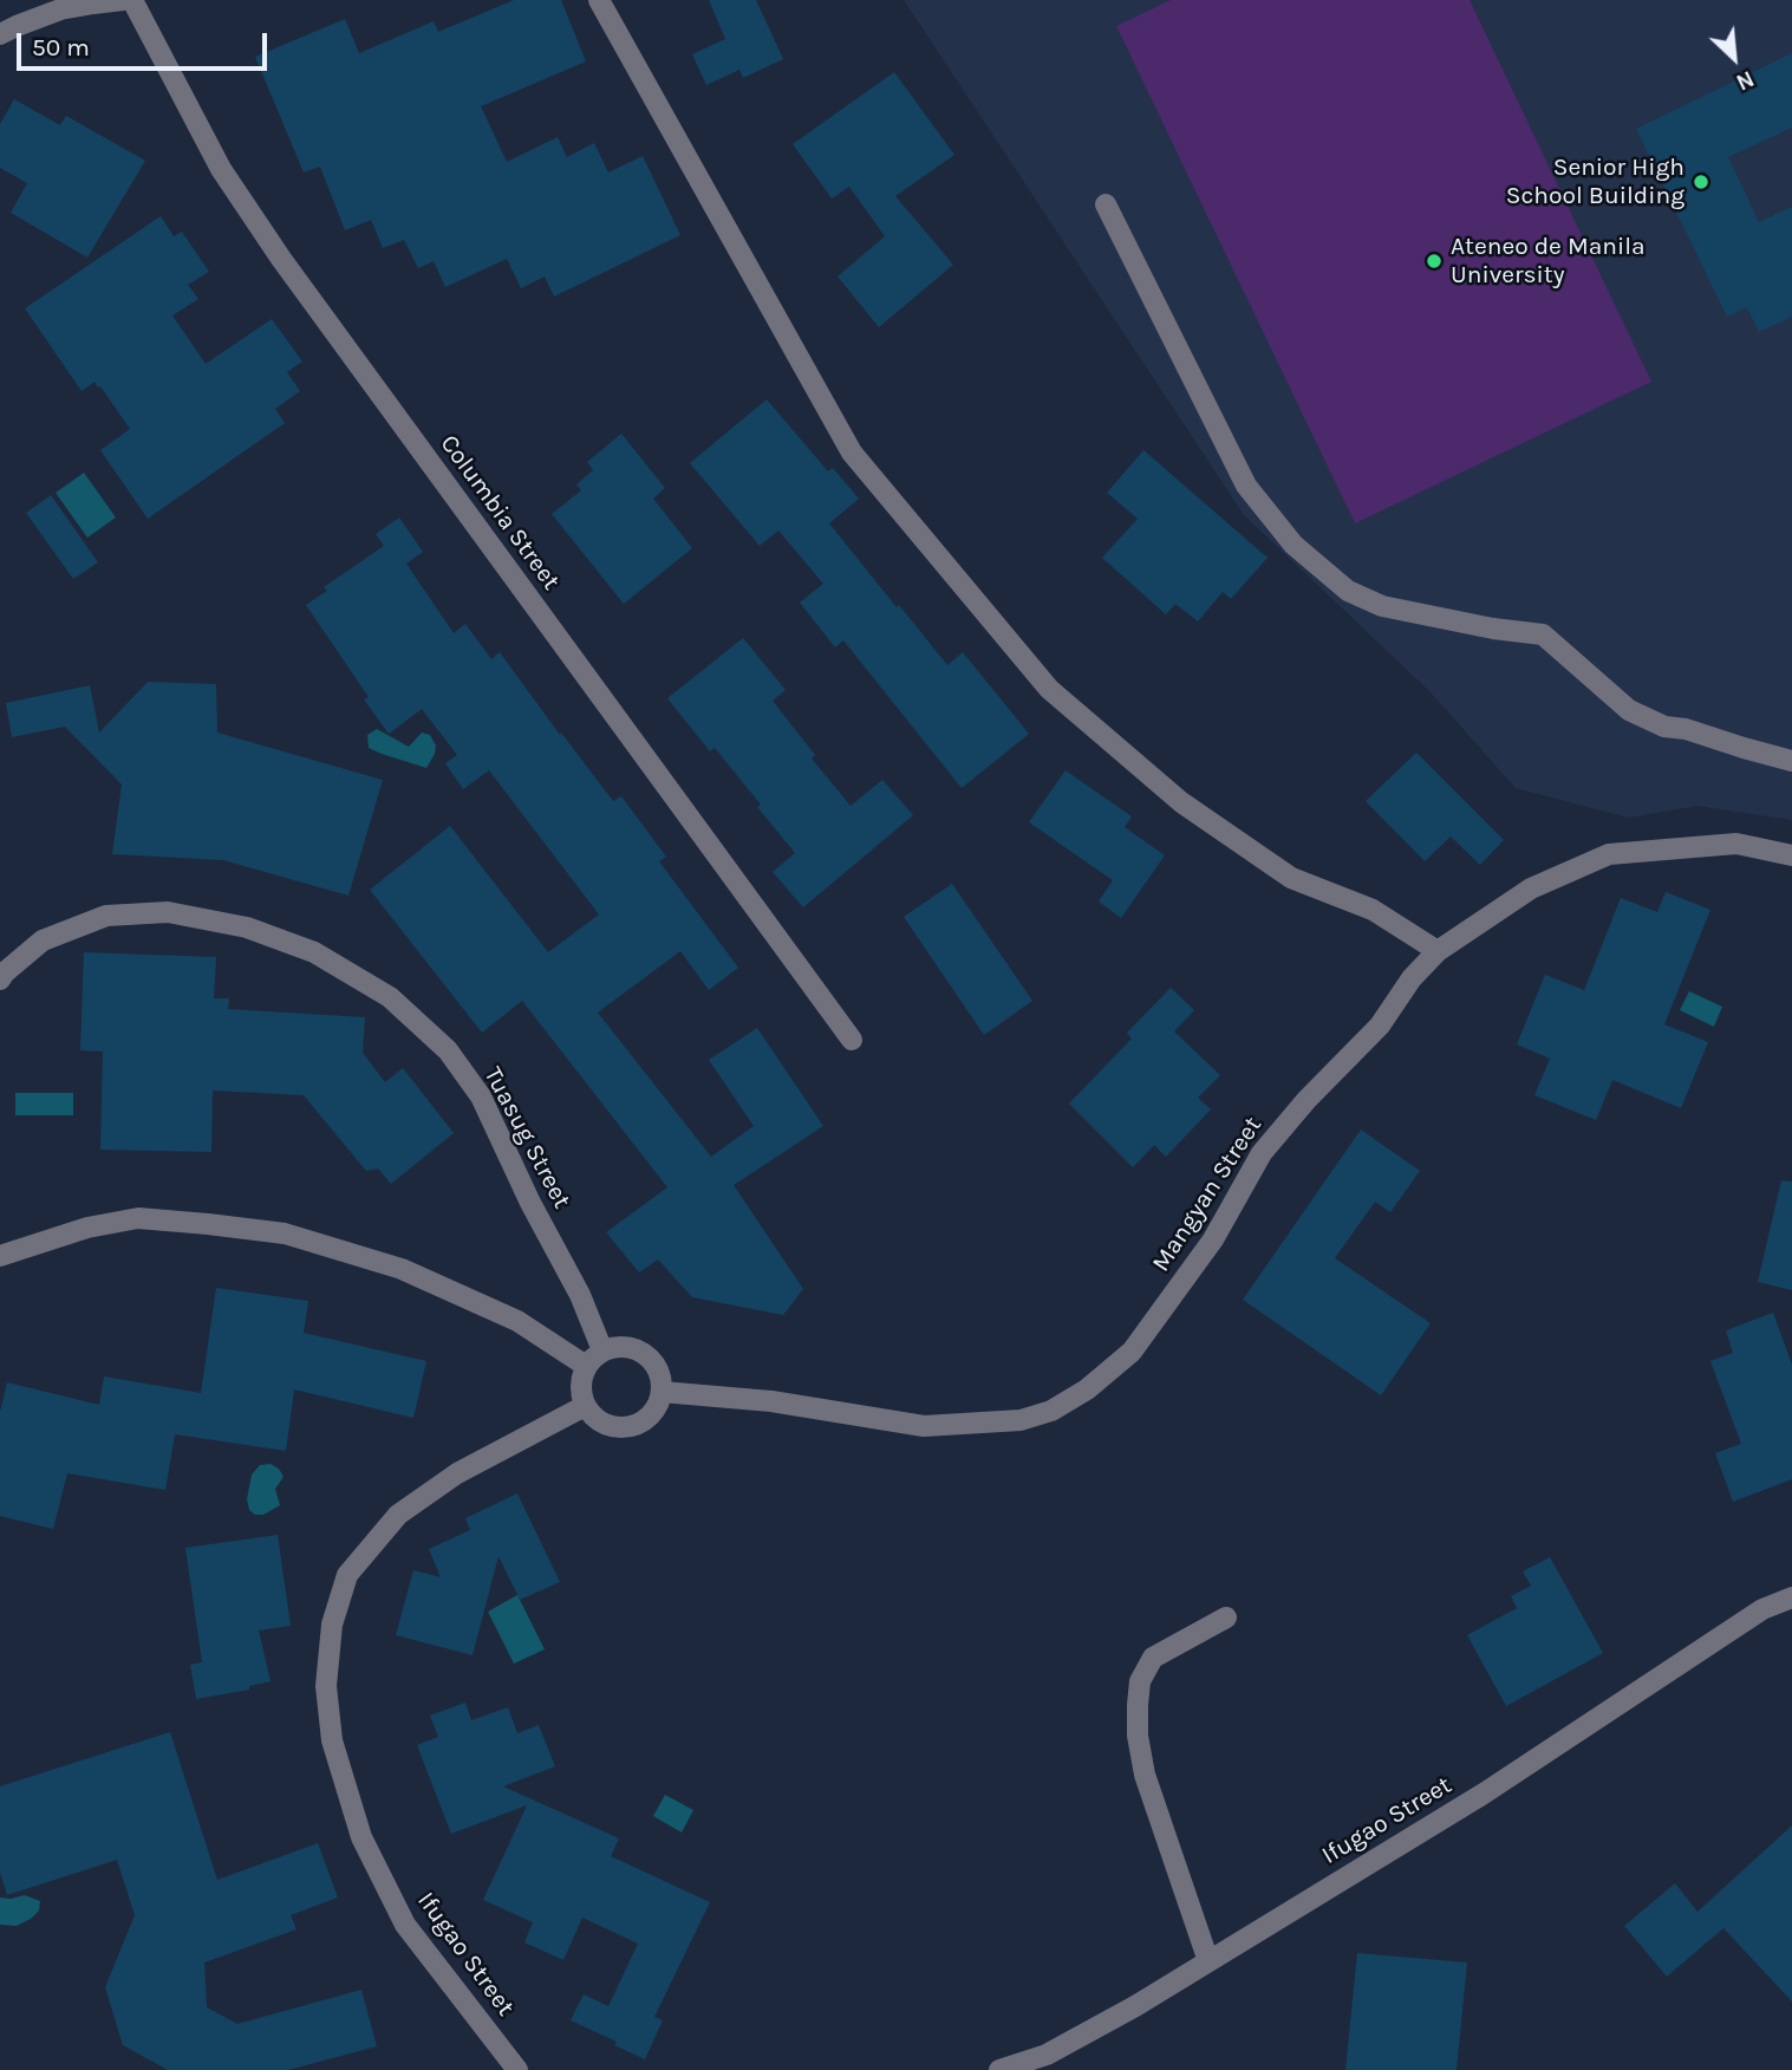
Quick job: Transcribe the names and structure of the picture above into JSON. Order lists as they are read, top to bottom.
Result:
{
  "streets": {
    "street": [
      "Columbia Street",
      "Tuasug Street",
      "Mangyan Street",
      "Ifugao Street"
    ]
  },
  "crossings": [
    ["Tuasug Street", "Mangyan Street"],
    ["Tuasug Street", "Ifugao Street"],
    ["Mangyan Street", "Ifugao Street"]
  ],
  "places": ["Senior High School Building", "Ateneo de Manila University"],
  "scale_bar": "50 m",
  "north": "bottom right"
}
